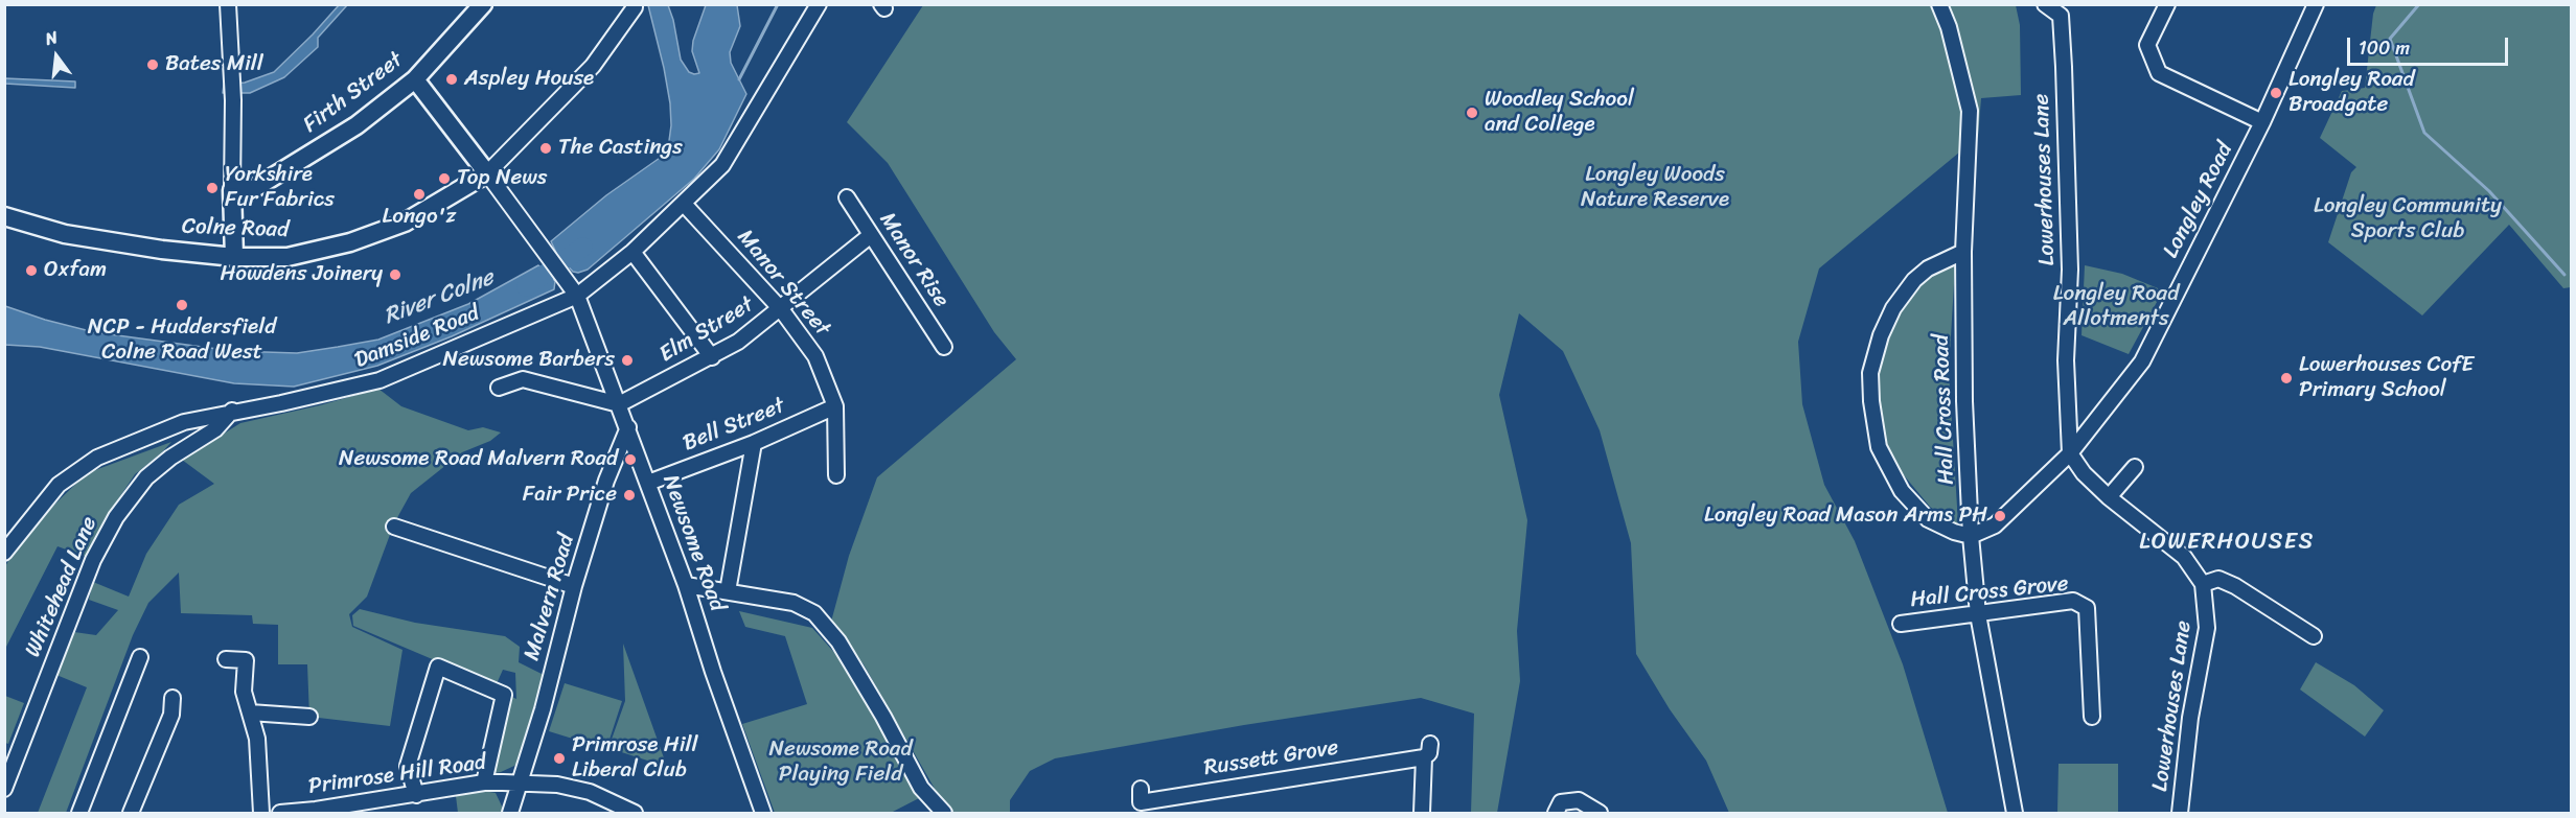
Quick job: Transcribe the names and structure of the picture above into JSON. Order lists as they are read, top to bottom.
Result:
{
  "streets": {
    "main road": ["Firth Street", "Colne Road"],
    "street": [
      "Lowerhouses Lane",
      "Longley Road",
      "Manor Rise",
      "Manor Street",
      "Elm Street",
      "Damside Road",
      "Hall Cross Road",
      "Bell Street",
      "Newsome Road",
      "Whitehead Lane",
      "Hall Cross Grove",
      "Malvern Road",
      "Russett Grove",
      "Primrose Hill Road"
    ]
  },
  "crossings": [
    ["Lowerhouses Lane", "Longley Road"],
    ["Longley Road", "Hall Cross Road"],
    ["Colne Road", "Newsome Road"],
    ["Manor Rise", "Elm Street"],
    ["Manor Street", "Elm Street"],
    ["Manor Street", "Damside Road"],
    ["Manor Street", "Bell Street"],
    ["Elm Street", "Newsome Road"],
    ["Damside Road", "Newsome Road"],
    ["Damside Road", "Whitehead Lane"],
    ["Hall Cross Road", "Hall Cross Grove"],
    ["Bell Street", "Newsome Road"],
    ["Newsome Road", "Malvern Road"],
    ["Malvern Road", "Primrose Hill Road"]
  ],
  "districts": ["LOWERHOUSES"],
  "water": ["River Colne"],
  "parks": [
    "Longley Woods Nature Reserve",
    "Longley Community Sports Club",
    "Longley Road Allotments",
    "Newsome Road Playing Field"
  ],
  "places": [
    "Bates Mill",
    "Aspley House",
    "Longley Road Broadgate",
    "Woodley School and College",
    "The Castings",
    "Top News",
    "Yorkshire Fur Fabrics",
    "Longo'z",
    "Oxfam",
    "Howdens Joinery",
    "NCP - Huddersfield Colne Road West",
    "Newsome Barbers",
    "Lowerhouses CofE Primary School",
    "Newsome Road Malvern Road",
    "Fair Price",
    "Longley Road Mason Arms PH",
    "Primrose Hill Liberal Club"
  ],
  "scale_bar": "100 m",
  "north": "top"
}
